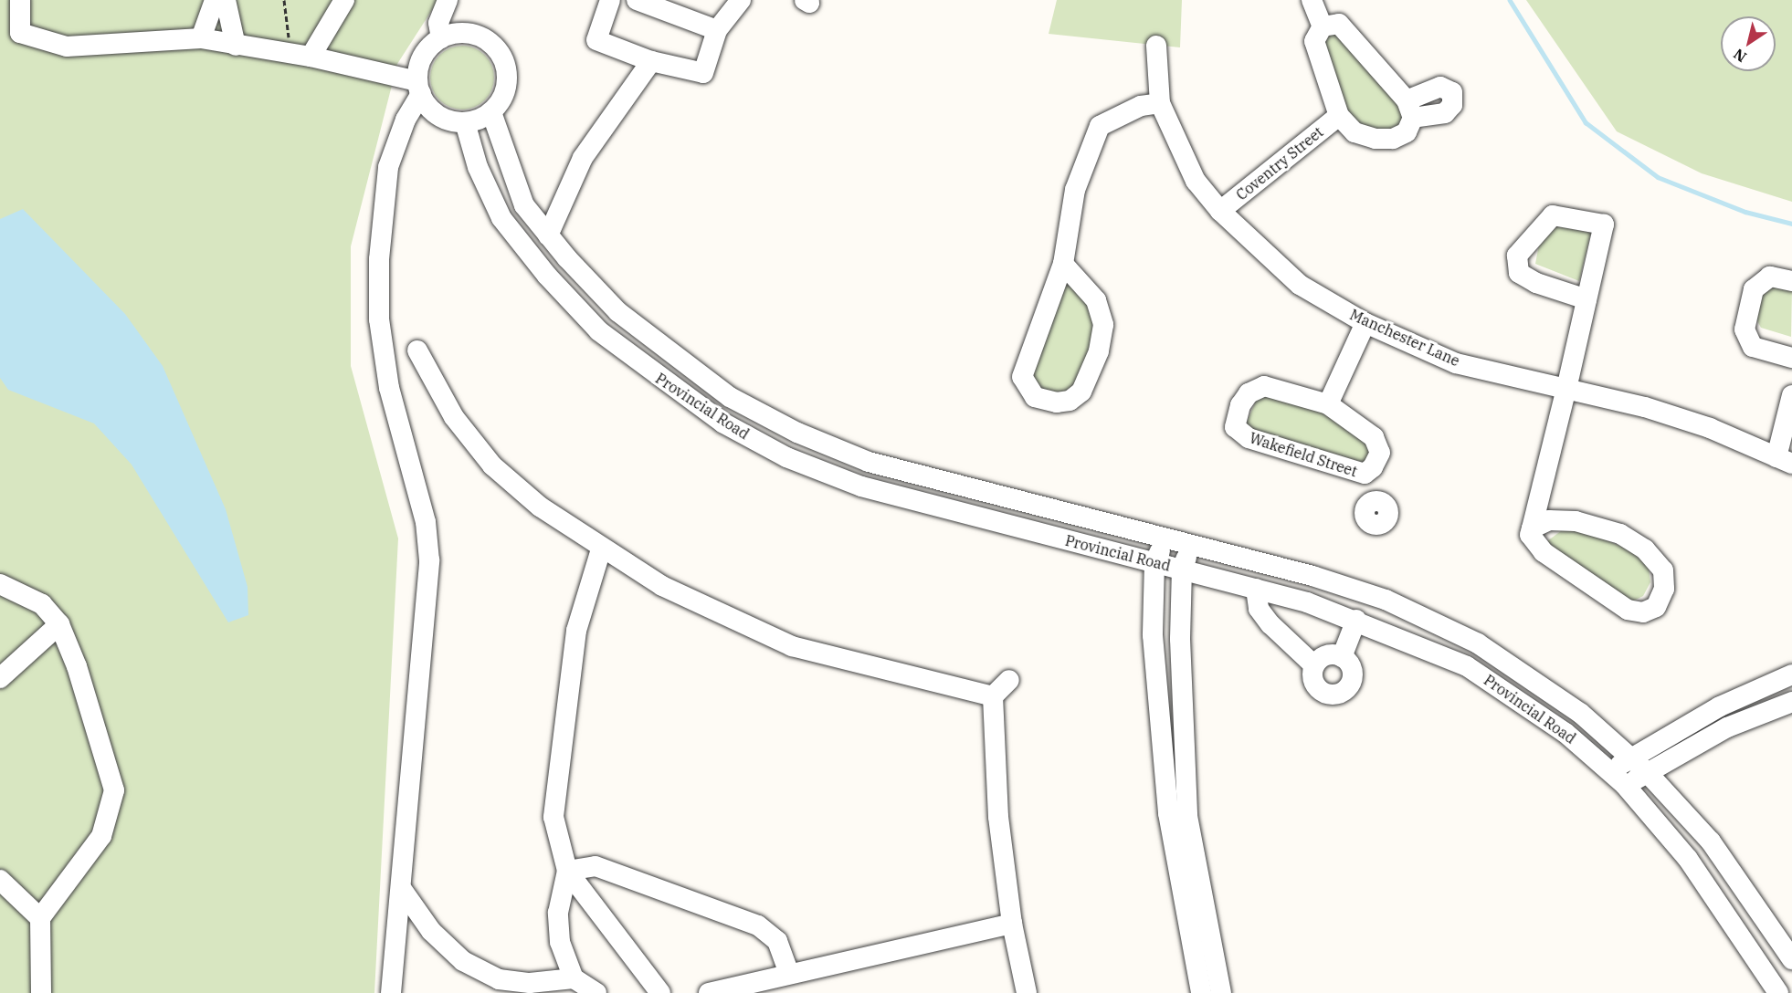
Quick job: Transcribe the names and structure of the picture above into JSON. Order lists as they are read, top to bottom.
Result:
{
  "streets": {
    "street": [
      "Coventry Street",
      "Manchester Lane",
      "Provincial Road",
      "Wakefield Street"
    ]
  },
  "crossings": [
    ["Coventry Street", "Manchester Lane"]
  ],
  "north": "bottom left"
}
